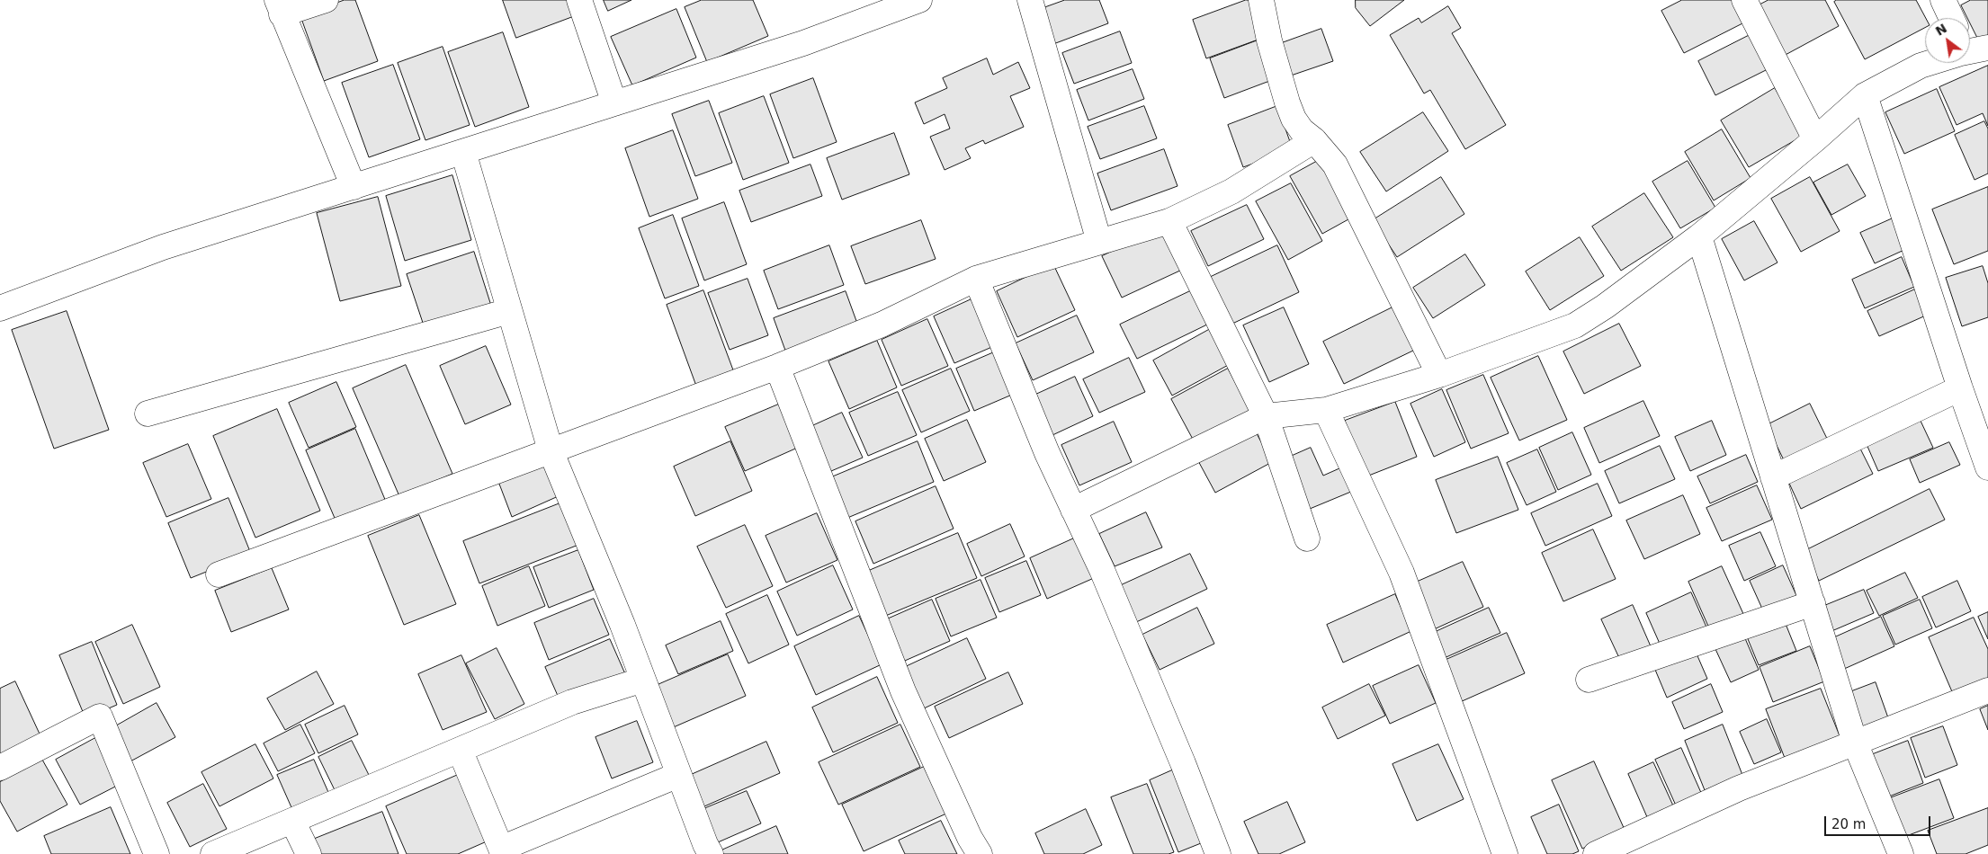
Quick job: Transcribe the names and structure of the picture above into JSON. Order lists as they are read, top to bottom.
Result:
{
  "scale_bar": "20 m",
  "north": "top left"
}
